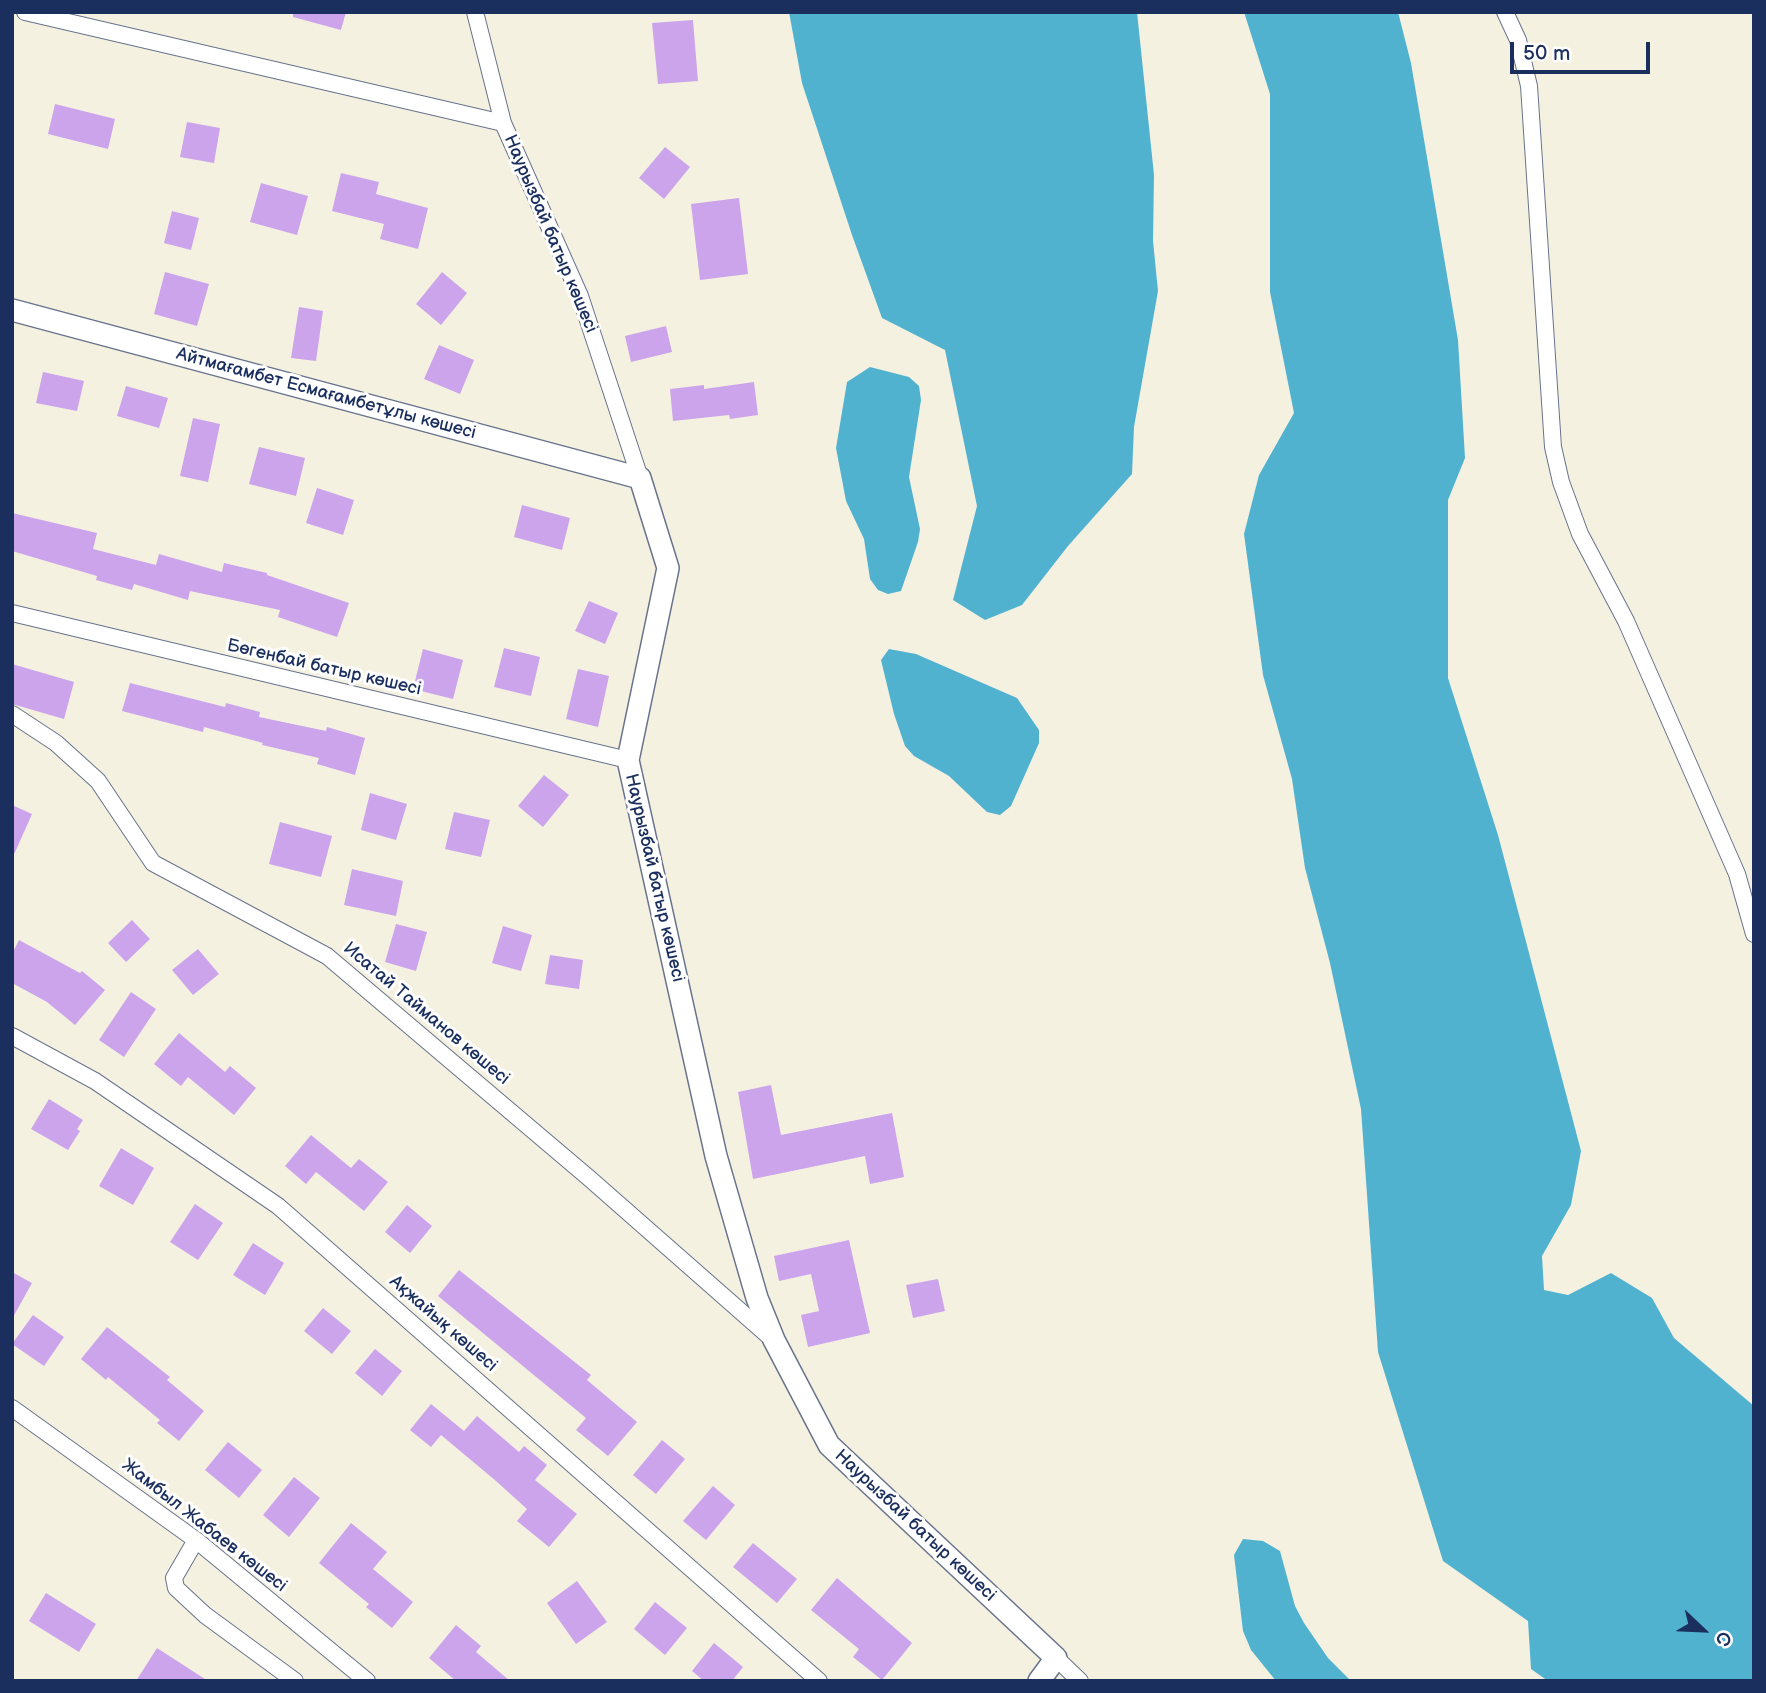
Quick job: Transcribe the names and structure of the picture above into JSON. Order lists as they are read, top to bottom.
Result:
{
  "streets": {
    "street": [
      "Наурызбай батыр көшесі",
      "Айтмағамбет Есмағамбетұлы көшесі",
      "Бөгенбай батыр көшесі",
      "Исатай Тайманов көшесі",
      "Ақжайық көшесі",
      "Жамбыл Жабаев көшесі"
    ]
  },
  "crossings": [
    ["Наурызбай батыр көшесі", "Айтмағамбет Есмағамбетұлы көшесі"],
    ["Наурызбай батыр көшесі", "Бөгенбай батыр көшесі"],
    ["Наурызбай батыр көшесі", "Исатай Тайманов көшесі"]
  ],
  "scale_bar": "50 m",
  "north": "bottom right"
}
